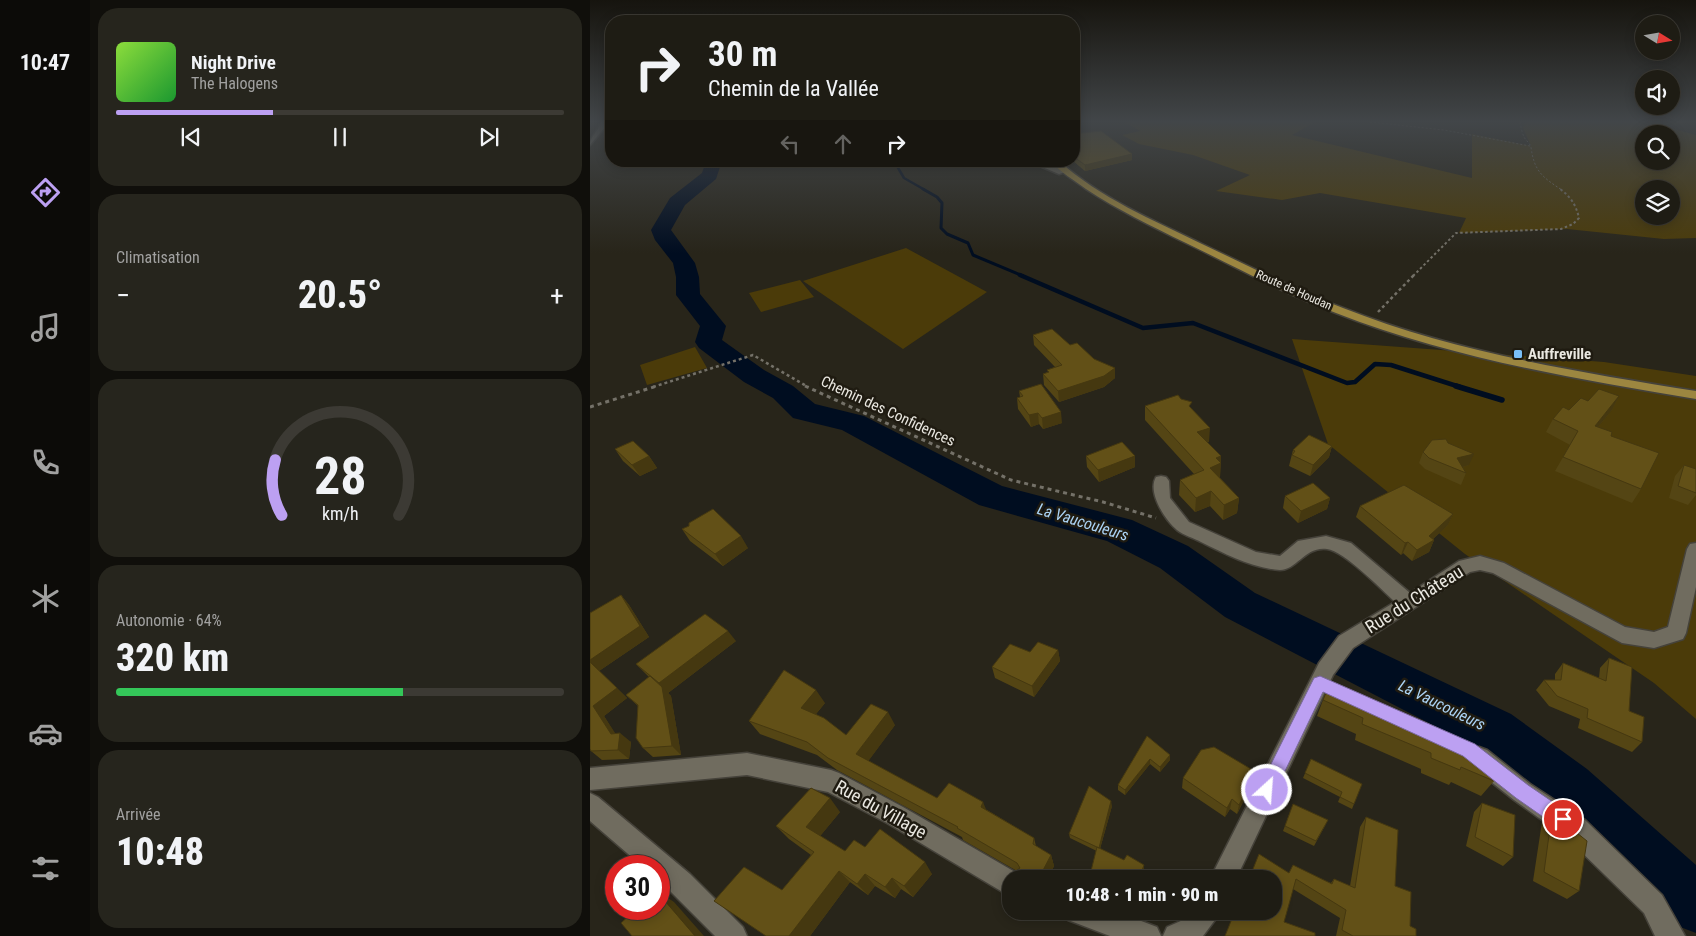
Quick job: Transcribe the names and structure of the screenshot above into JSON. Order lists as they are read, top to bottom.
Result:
{
  "streets": {
    "main road": ["Route de Houdan"],
    "street": ["Rue du Château", "Rue du Village"],
    "path": ["Chemin des Confidences"]
  },
  "water": ["La Vaucouleurs"],
  "places": {
    "transit": ["Auffreville"]
  },
  "north": "right",
  "page": {
    "tabs": "10:47",
    "turn": ["30 m", "Chemin de la Vallée"],
    "song": ["Night Drive", "The Halogens"],
    "tile": [
      "Climatisation",
      ["Autonomie · 64%", "320 km"],
      ["Arrivée", "10:48"]
    ],
    "heat": ["−", "20.5°", "+"],
    "limit": "30",
    "trip": "10:48 · 1 min · 90 m",
    "gauge": ["28", "km/h"]
  }
}
